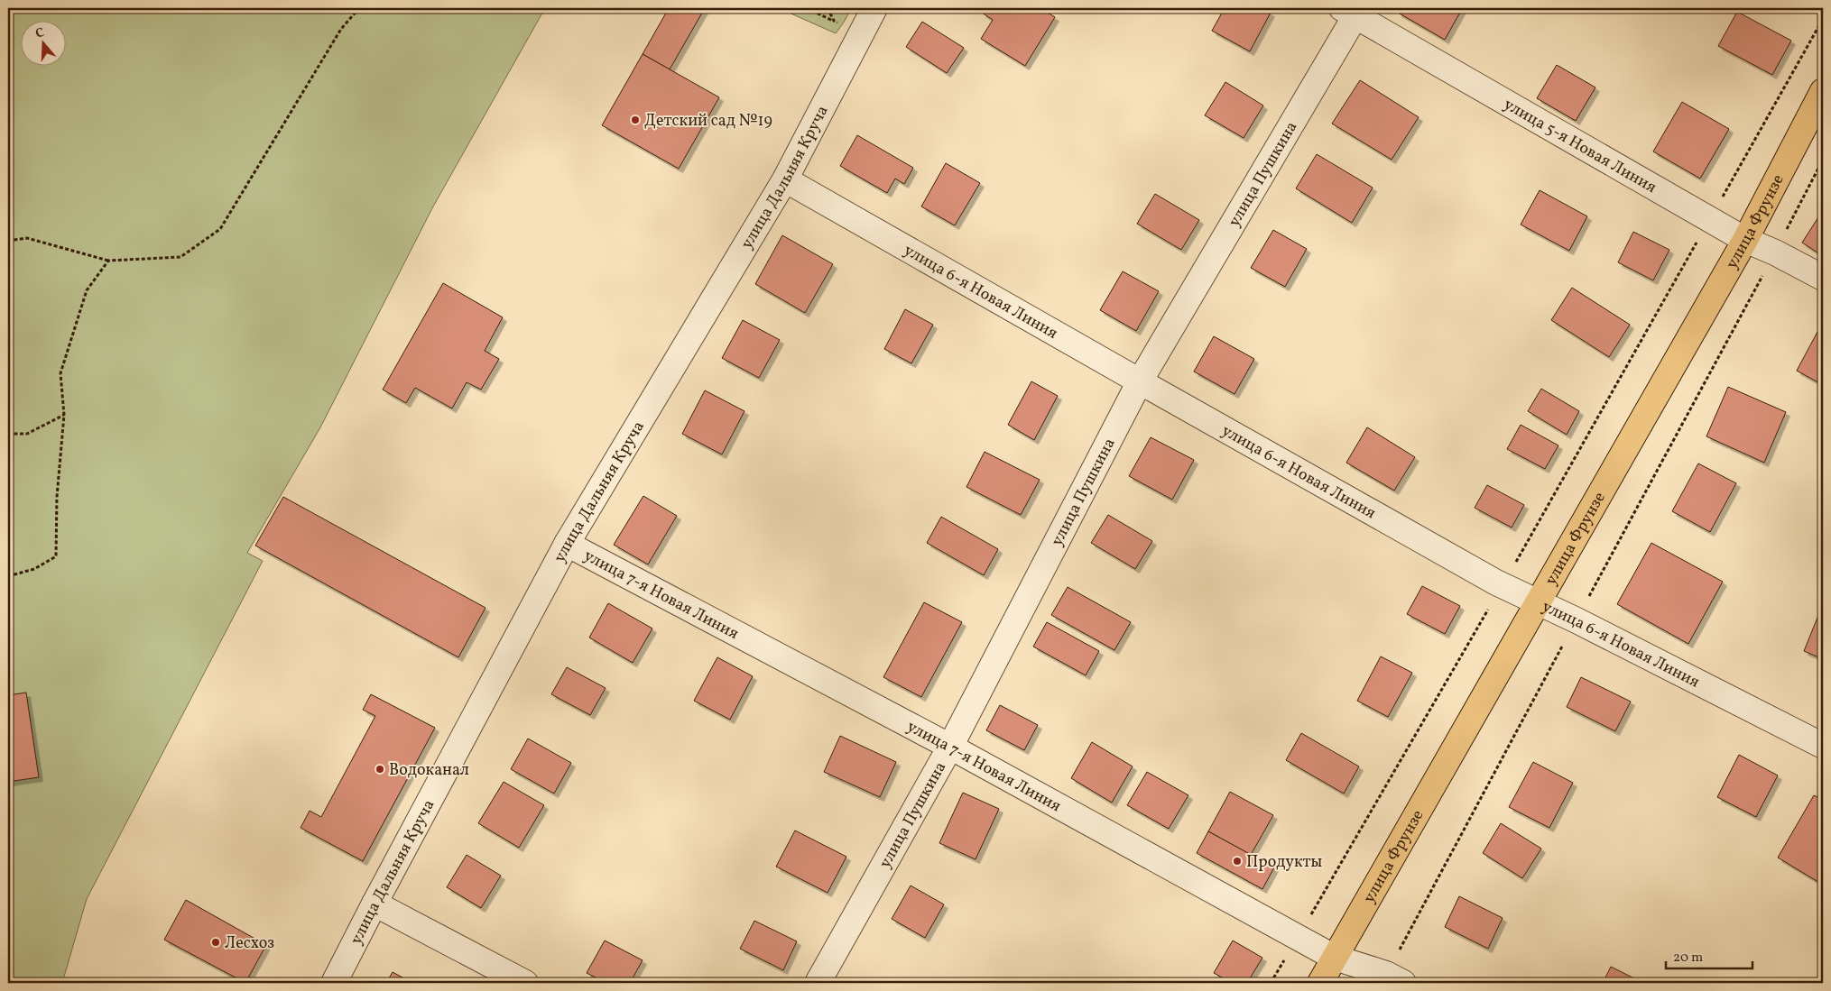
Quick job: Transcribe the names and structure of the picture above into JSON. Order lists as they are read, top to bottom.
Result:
{
  "streets": {
    "main road": ["улица Фрунзе"],
    "street": [
      "улица 5-я Новая Линия",
      "улица Пушкина",
      "улица Дальняя Круча",
      "улица 6-я Новая Линия",
      "улица 7-я Новая Линия"
    ]
  },
  "crossings": [
    ["улица 5-я Новая Линия", "улица Пушкина"],
    ["улица 5-я Новая Линия", "улица Фрунзе"],
    ["улица Пушкина", "улица 6-я Новая Линия"],
    ["улица Пушкина", "улица 7-я Новая Линия"],
    ["улица Дальняя Круча", "улица 6-я Новая Линия"],
    ["улица Дальняя Круча", "улица 7-я Новая Линия"],
    ["улица Фрунзе", "улица 6-я Новая Линия"],
    ["улица Фрунзе", "улица 7-я Новая Линия"]
  ],
  "places": [
    "Детский сад №19",
    "Водоканал",
    "Продукты",
    "Лесхоз"
  ],
  "scale_bar": "20 m",
  "north": "top"
}
